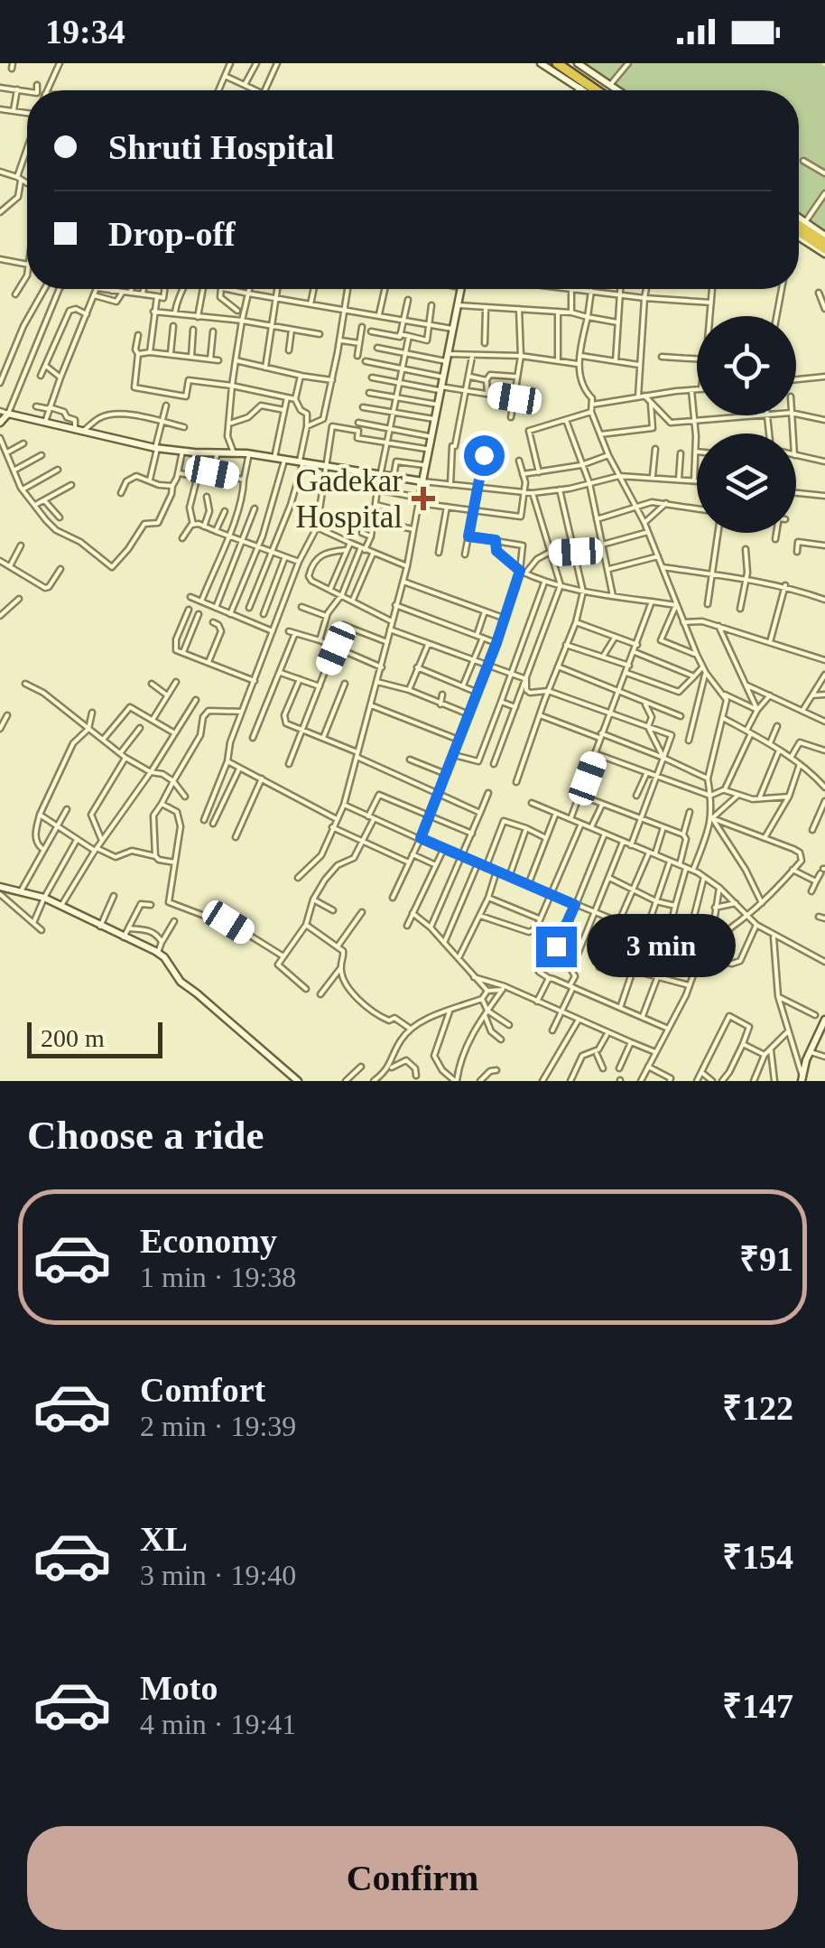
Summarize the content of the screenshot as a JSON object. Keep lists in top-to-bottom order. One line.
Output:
{"places":{"health":["Gadekar Hospital"]},"scale_bar":"200 m","page":{"status":"19:34","banner":["Shruti Hospital","Drop-off"],"bubble":"3 min","scale":"200 m","heading":"Choose a ride","list":[{"name":"Economy","note":"1 min · 19:38","value":"₹91"},{"name":"Comfort","note":"2 min · 19:39","value":"₹122"},{"name":"XL","note":"3 min · 19:40","value":"₹154"},{"name":"Moto","note":"4 min · 19:41","value":"₹147"}],"buttons":"Confirm"}}
